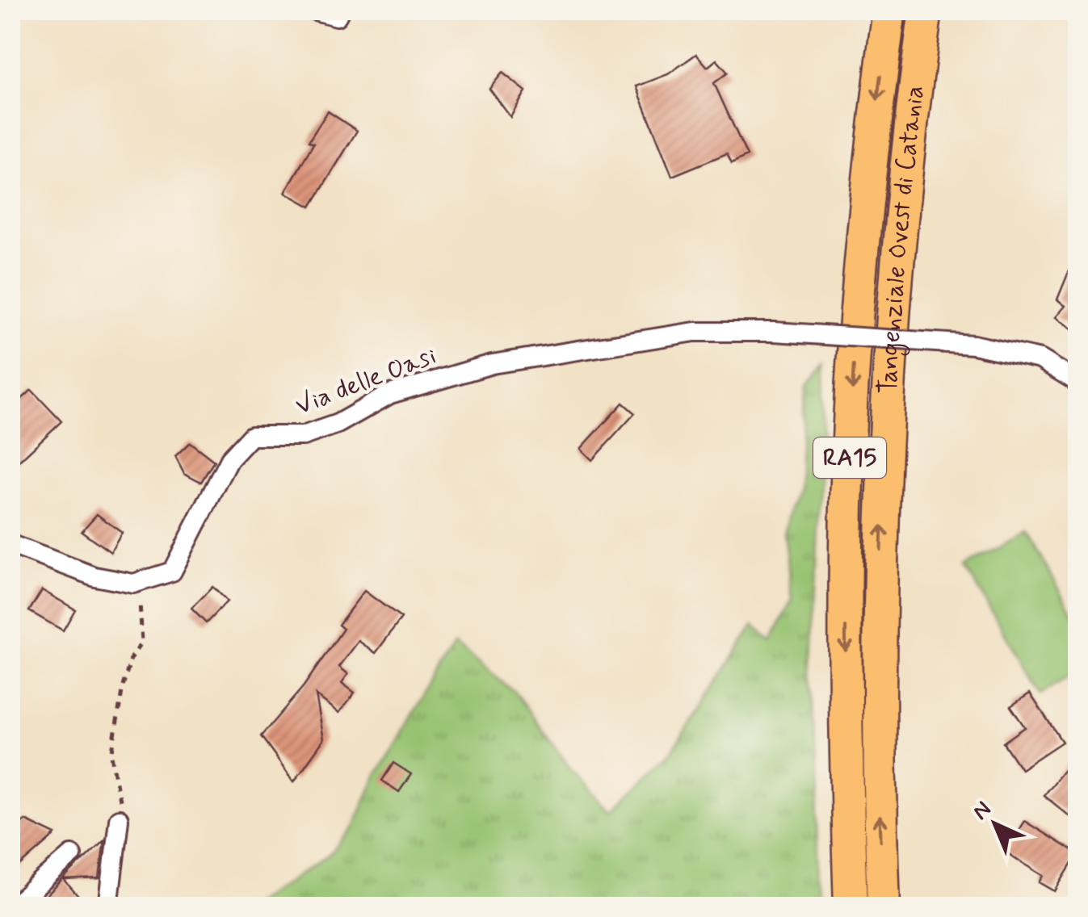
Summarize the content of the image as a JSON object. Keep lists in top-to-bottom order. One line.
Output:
{"streets":{"highway":["Tangenziale Ovest di Catania","RA15"],"street":["Via delle Oasi"]},"north":"top left"}
